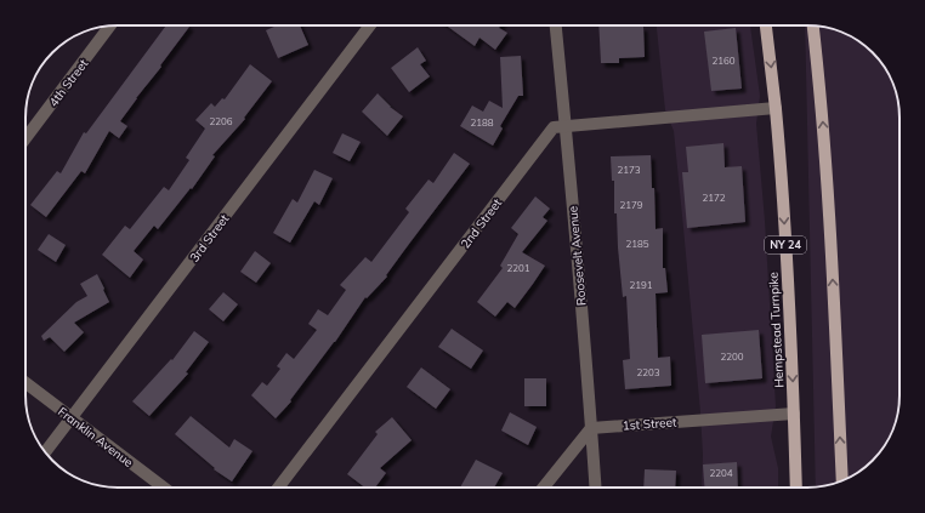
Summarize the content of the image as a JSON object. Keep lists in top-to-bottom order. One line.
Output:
{"streets":{"main road":["NY 24","Hempstead Turnpike"],"street":["4th Street","2nd Street","3rd Street","Roosevelt Avenue","1st Street","Franklin Avenue"]},"crossings":[["2nd Street","Roosevelt Avenue"],["2nd Street","Hempstead Turnpike"],["3rd Street","Franklin Avenue"],["Roosevelt Avenue","1st Street"],["Hempstead Turnpike","1st Street"]],"house_numbers":["2160","2206","2188","2173","2172","2179","2185","2201","2191","2200","2203","2204"]}
